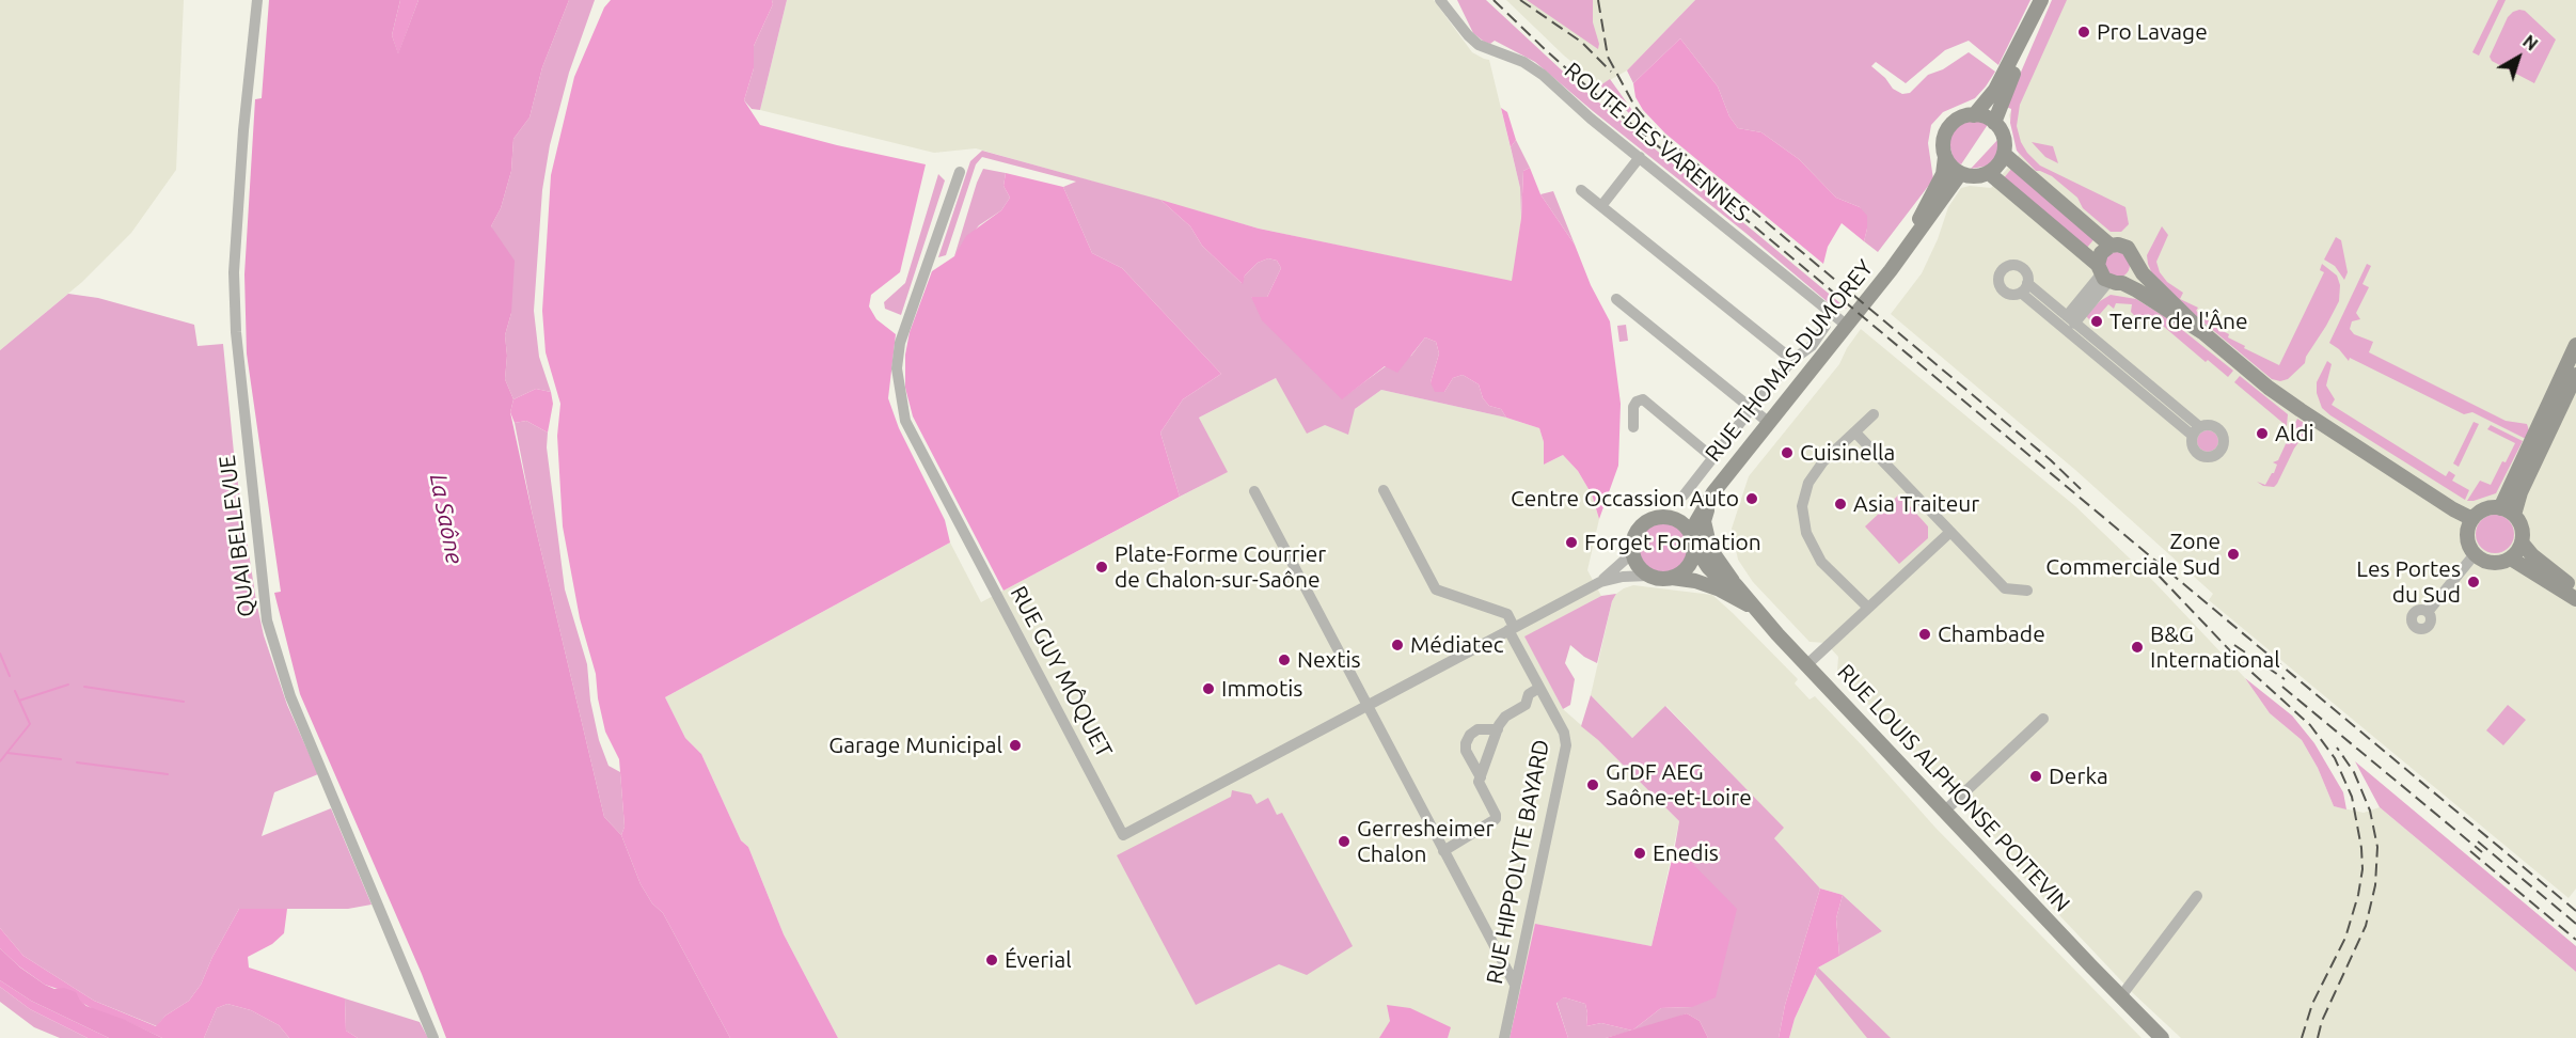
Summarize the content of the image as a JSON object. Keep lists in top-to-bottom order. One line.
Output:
{"streets":{"main road":["RUE THOMAS DUMOREY","RUE LOUIS ALPHONSE POITEVIN"],"street":["ROUTE DES VARENNES","QUAI BELLEVUE","RUE GUY MÔQUET","RUE HIPPOLYTE BAYARD"]},"crossings":[["ROUTE DES VARENNES","RUE THOMAS DUMOREY"],["RUE THOMAS DUMOREY","RUE LOUIS ALPHONSE POITEVIN"]],"water":["La Saône"],"places":["Pro Lavage","Terre de l'Âne","Aldi","Cuisinella","Centre Occassion Auto","Asia Traiteur","Forget Formation","Zone Commerciale Sud","Plate-Forme Courrier de Chalon-sur-Saône","Les Portes du Sud","Chambade","Médiatec","B&G International","Nextis","Immotis","Garage Municipal","Derka","GrDF AEG Saône-et-Loire","Gerresheimer Chalon","Enedis","Éverial"],"north":"top right"}
